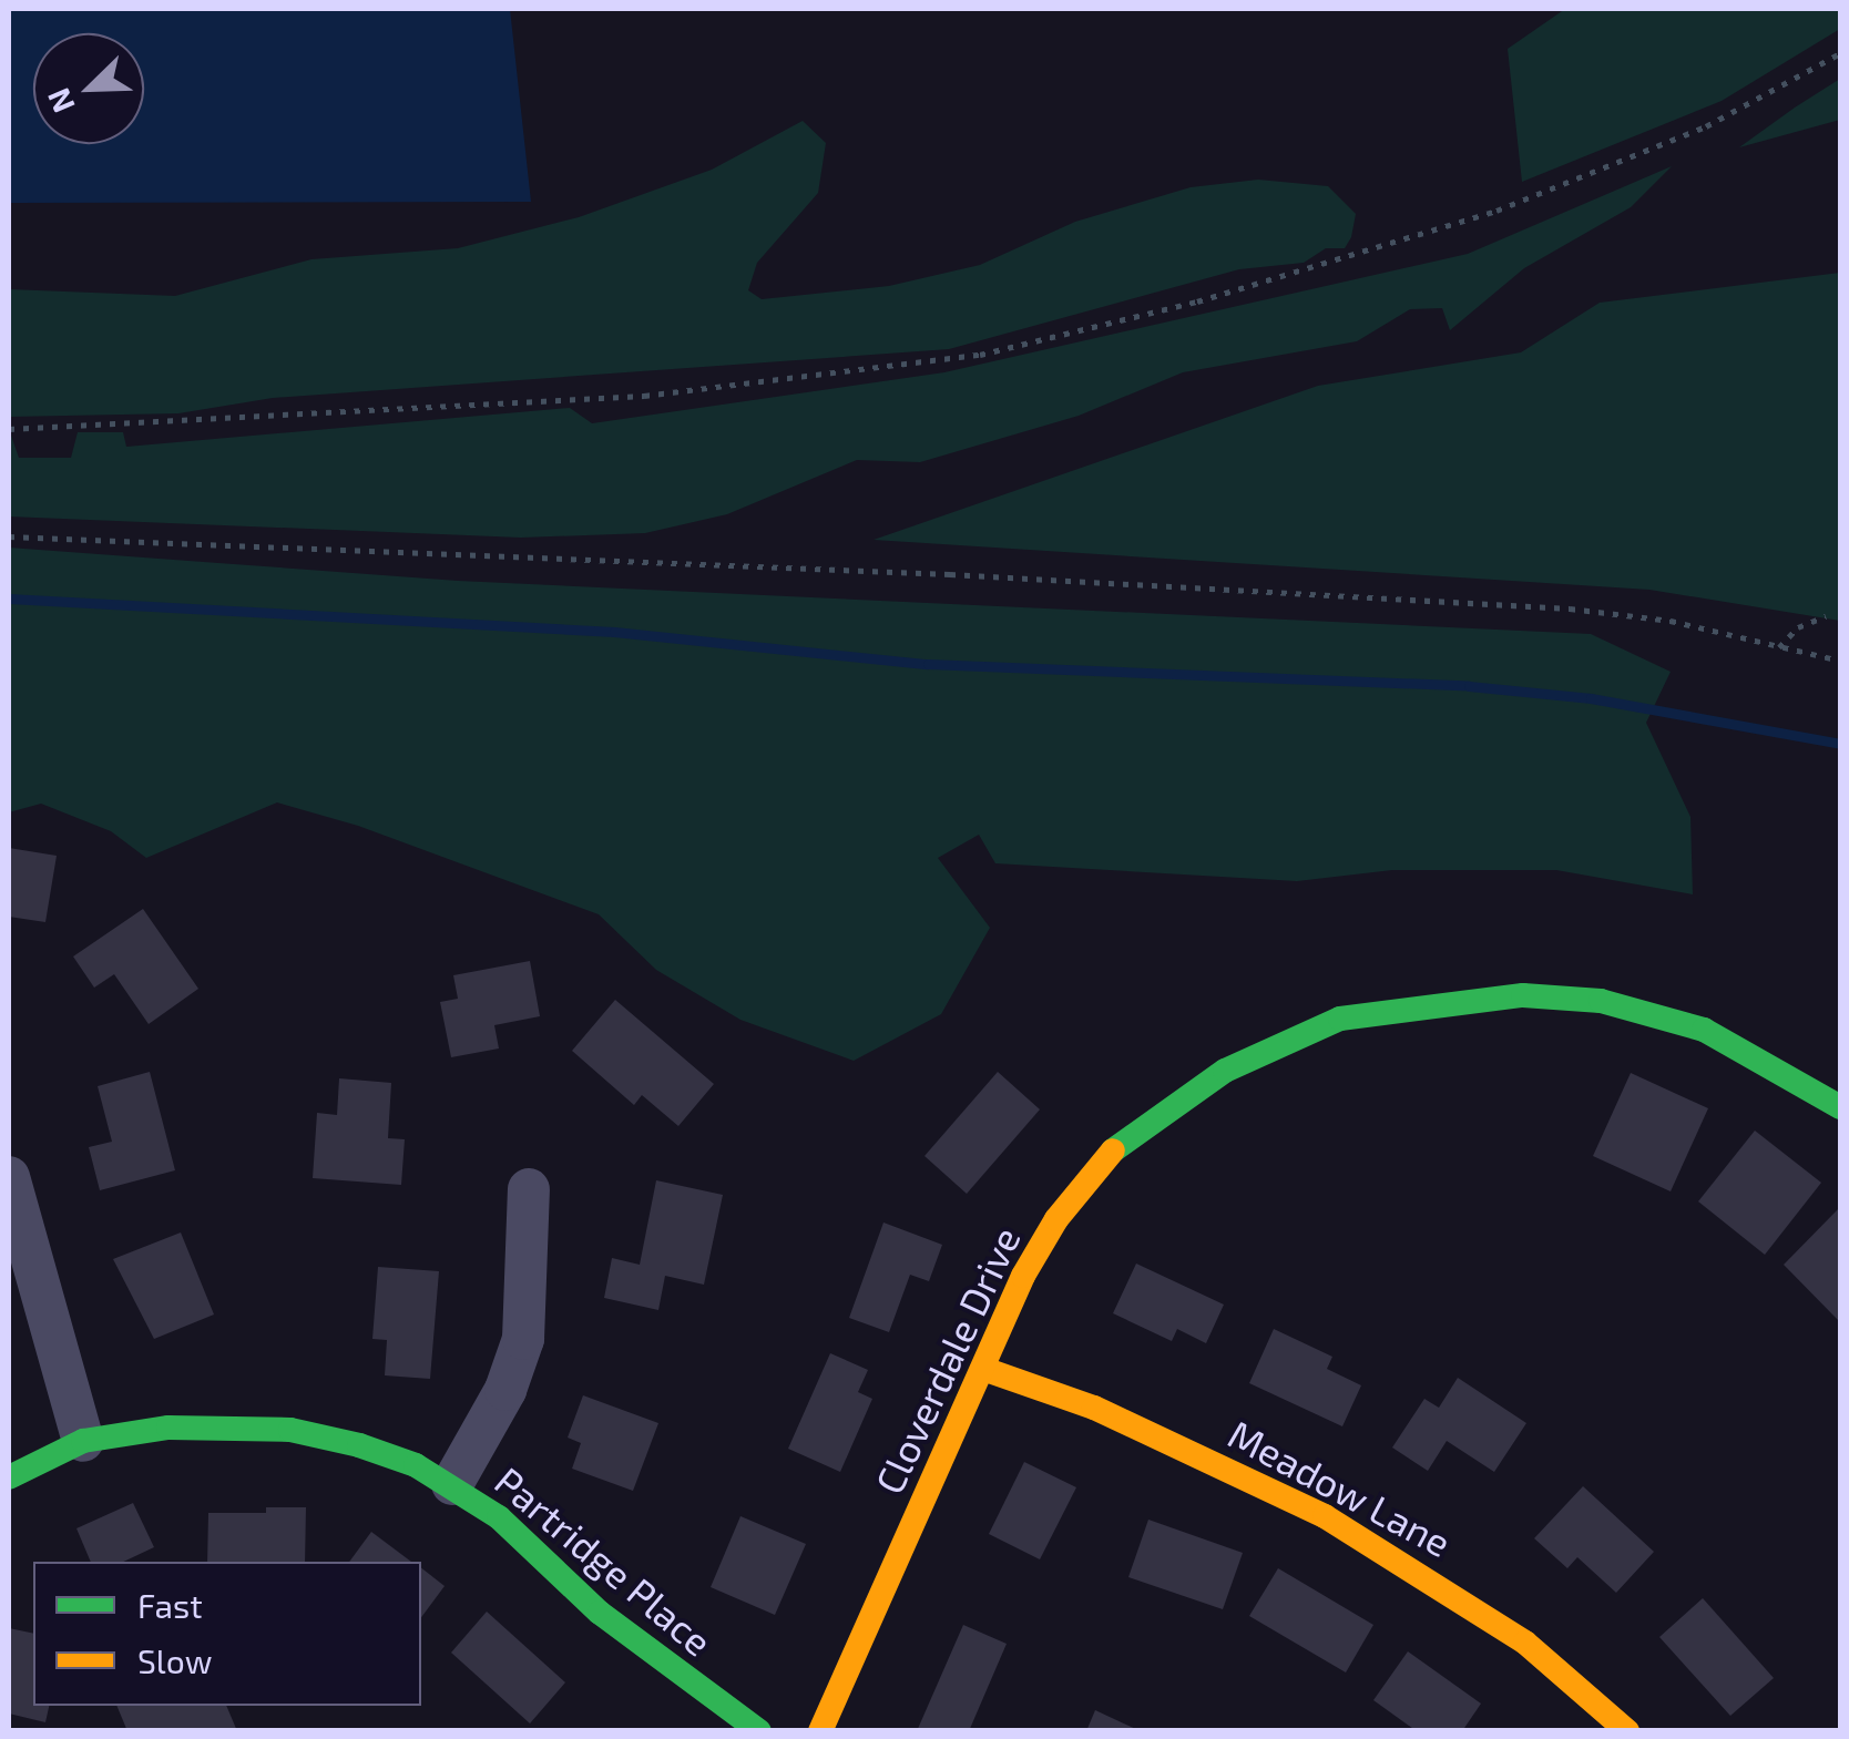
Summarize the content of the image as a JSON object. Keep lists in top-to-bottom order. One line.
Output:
{"streets":{"street":["Cloverdale Drive","Meadow Lane","Partridge Place"]},"crossings":[["Cloverdale Drive","Meadow Lane"]],"legend":["Fast","Slow"],"north":"bottom left"}
